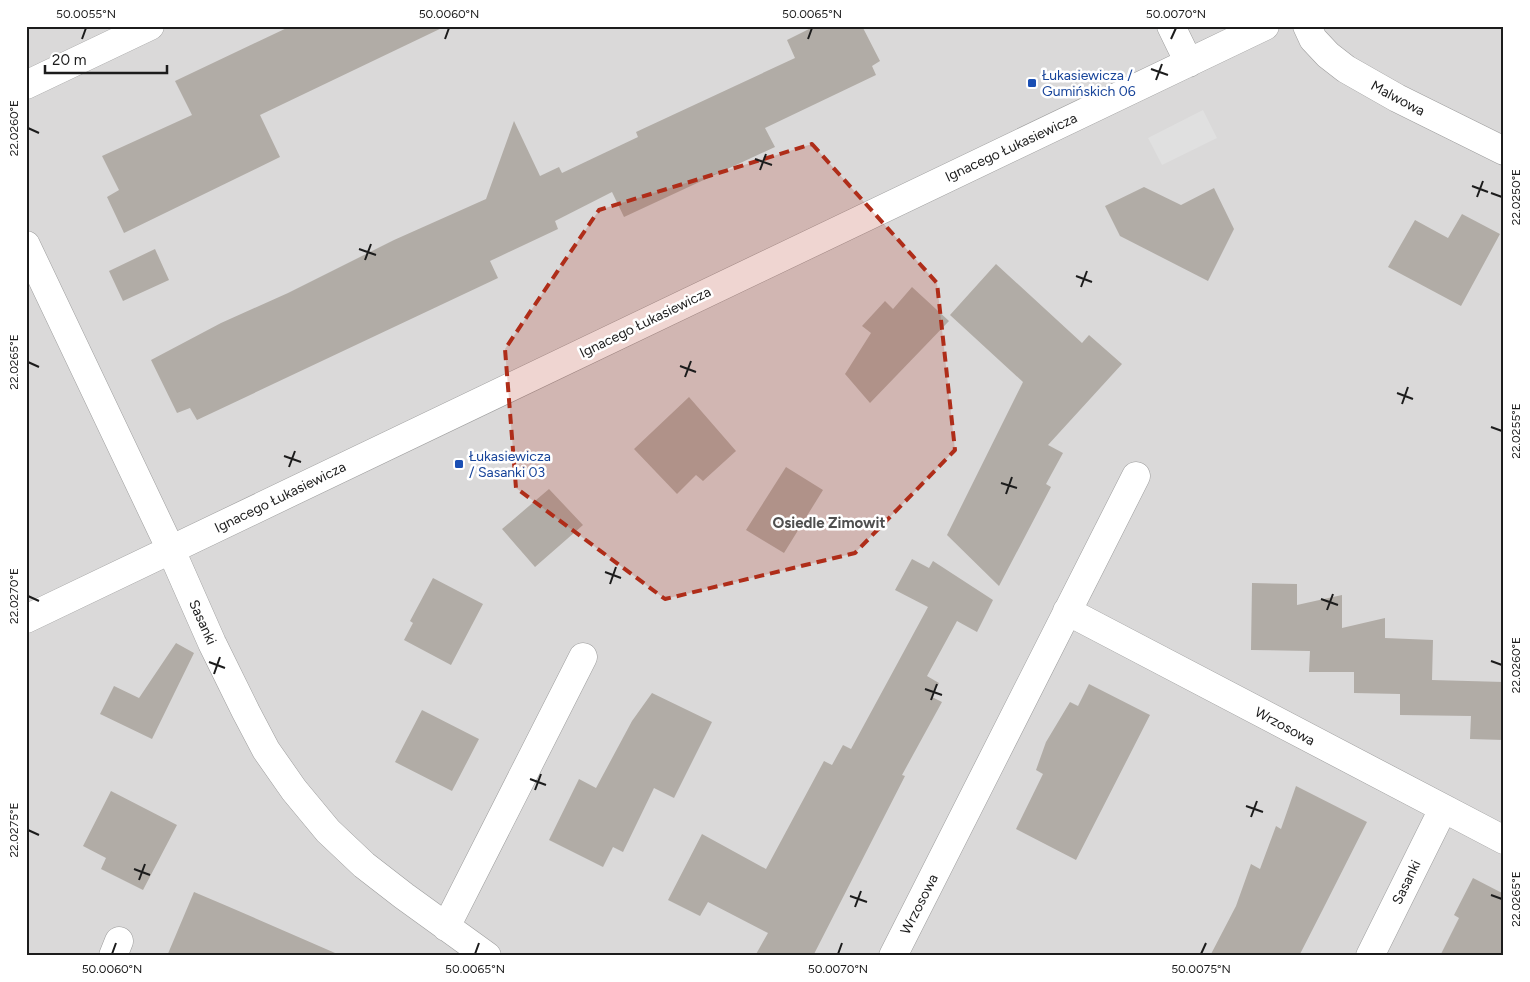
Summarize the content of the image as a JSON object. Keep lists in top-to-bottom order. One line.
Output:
{"streets":{"street":["Malwowa","Ignacego Łukasiewicza","Sasanki","Wrzosowa"]},"crossings":[["Ignacego Łukasiewicza","Sasanki"],["Sasanki","Wrzosowa"]],"districts":["Osiedle Zimowit"],"places":{"transit":["Łukasiewicza / Gumińskich 06","Łukasiewicza / Sasanki 03"]},"scale_bar":"20 m","coordinates":["50.0055°N","50.0060°N","50.0065°N","50.0070°N","22.0260°E","22.0250°E","22.0265°E","22.0255°E","22.0270°E","22.0275°E","50.0075°N"]}
